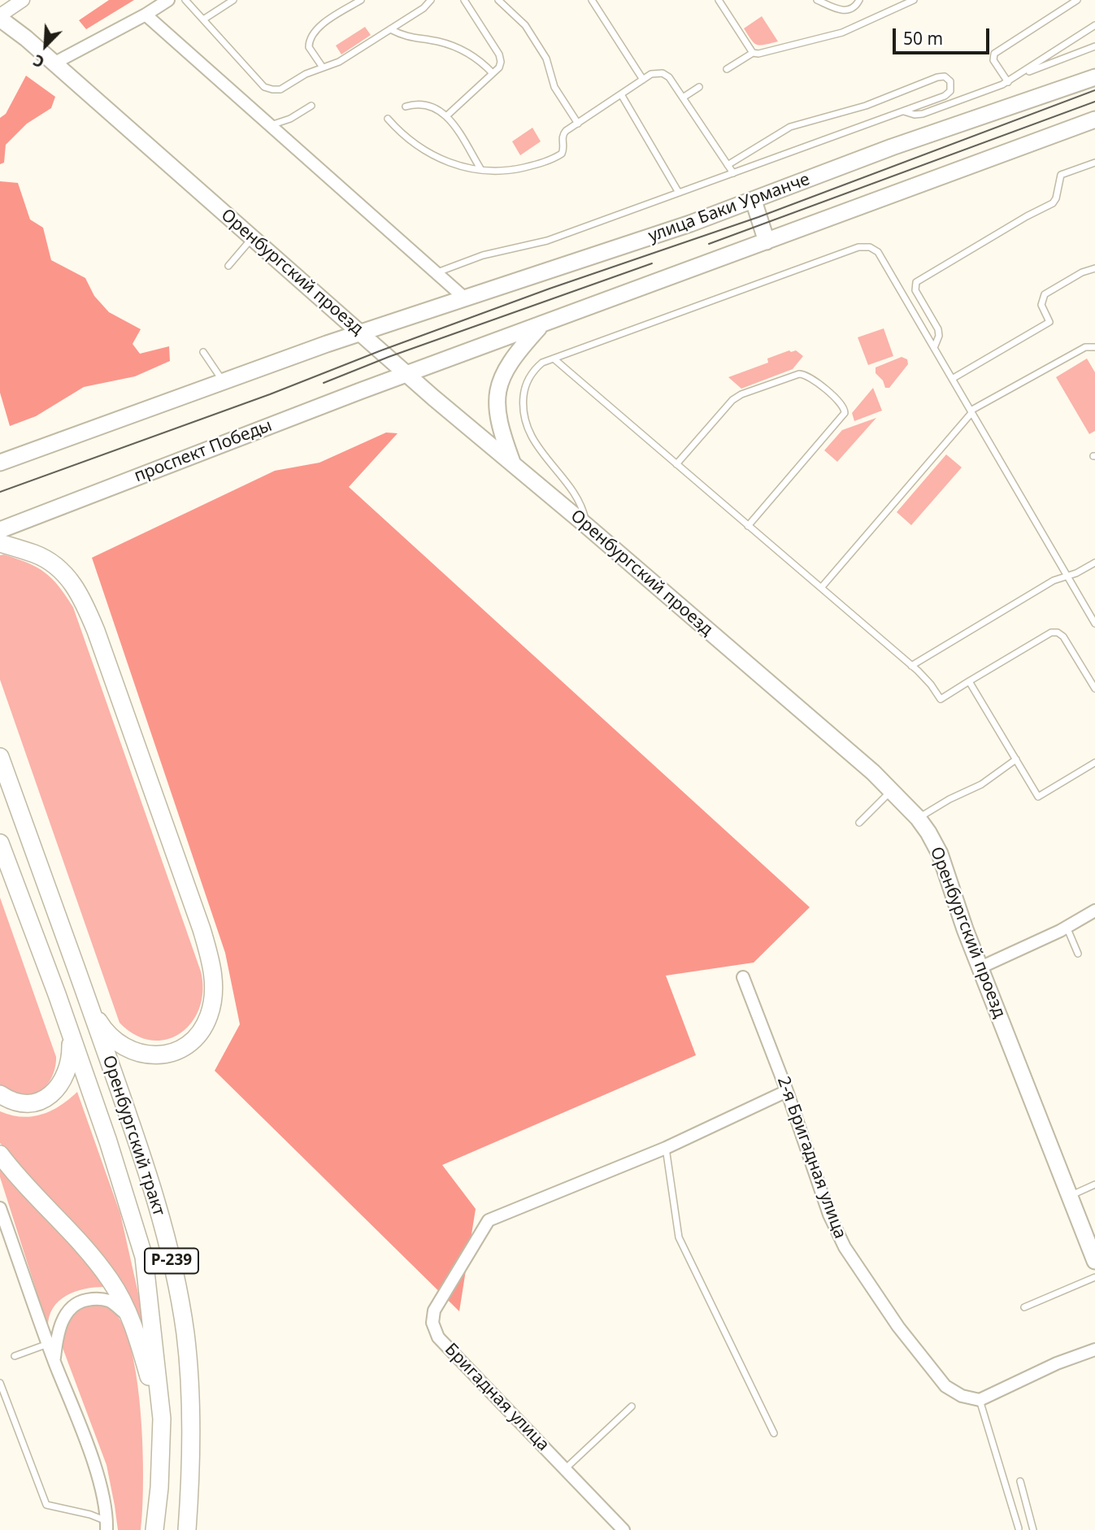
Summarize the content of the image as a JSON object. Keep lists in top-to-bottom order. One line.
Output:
{"streets":{"main road":["улица Баки Урманче","Оренбургский проезд","проспект Победы","Оренбургский тракт","Р-239"],"street":["2-я Бригадная улица","Бригадная улица"]},"crossings":[["улица Баки Урманче","Оренбургский проезд"],["Оренбургский проезд","проспект Победы"]],"scale_bar":"50 m","north":"bottom left"}
